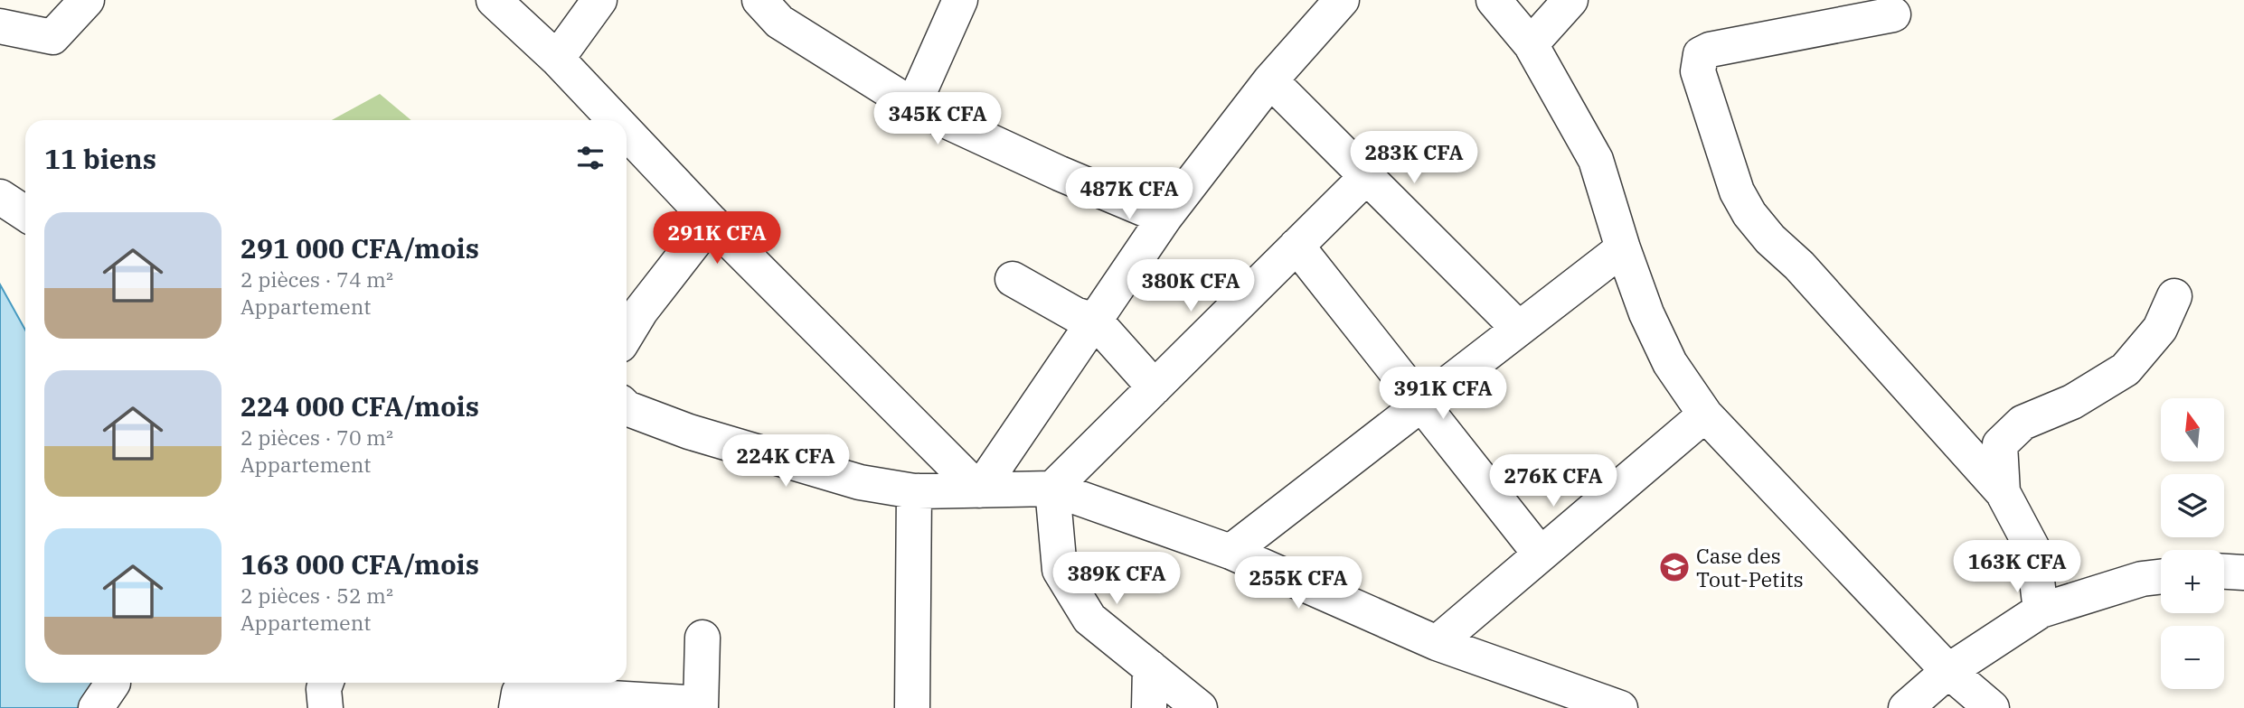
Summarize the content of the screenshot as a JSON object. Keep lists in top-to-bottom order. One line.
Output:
{"places":{"school or university":["Case des Tout-Petits"]},"north":"top","page":{"price":["345K CFA","283K CFA","487K CFA","291K CFA","380K CFA","391K CFA","224K CFA","276K CFA","163K CFA","389K CFA","255K CFA"],"heading":"11 biens","list":[{"name":"291 000 CFA/mois","note":"2 pièces · 74 m² · Appartement"},{"name":"224 000 CFA/mois","note":"2 pièces · 70 m² · Appartement"},{"name":"163 000 CFA/mois","note":"2 pièces · 52 m² · Appartement"}],"map_buttons":["+","−"]}}
